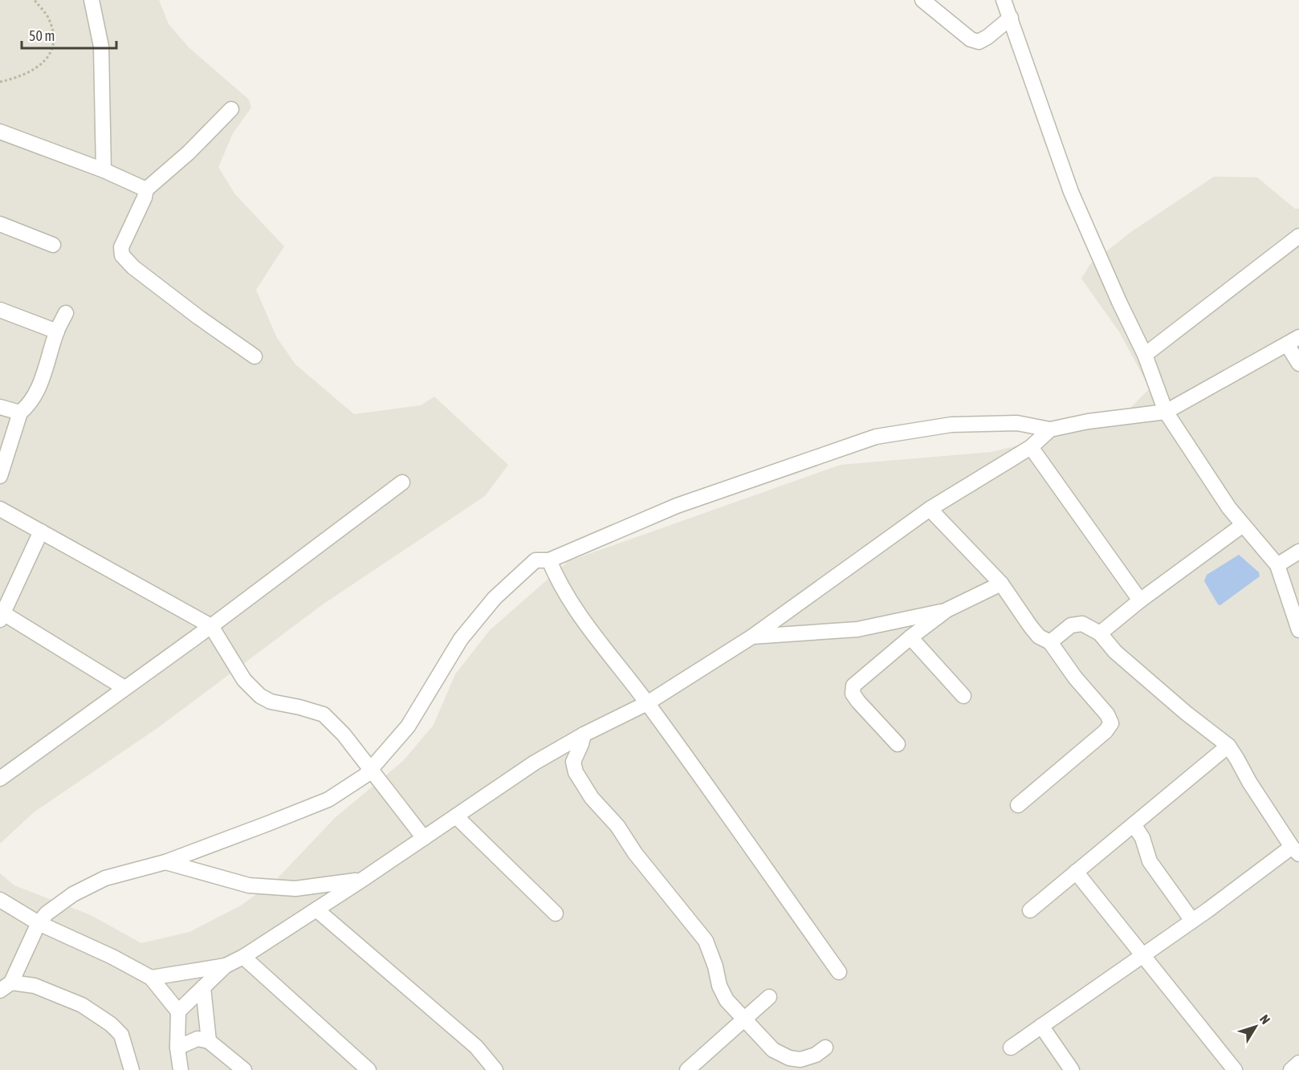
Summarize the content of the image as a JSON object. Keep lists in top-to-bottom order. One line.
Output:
{"scale_bar":"50 m","north":"top right"}
